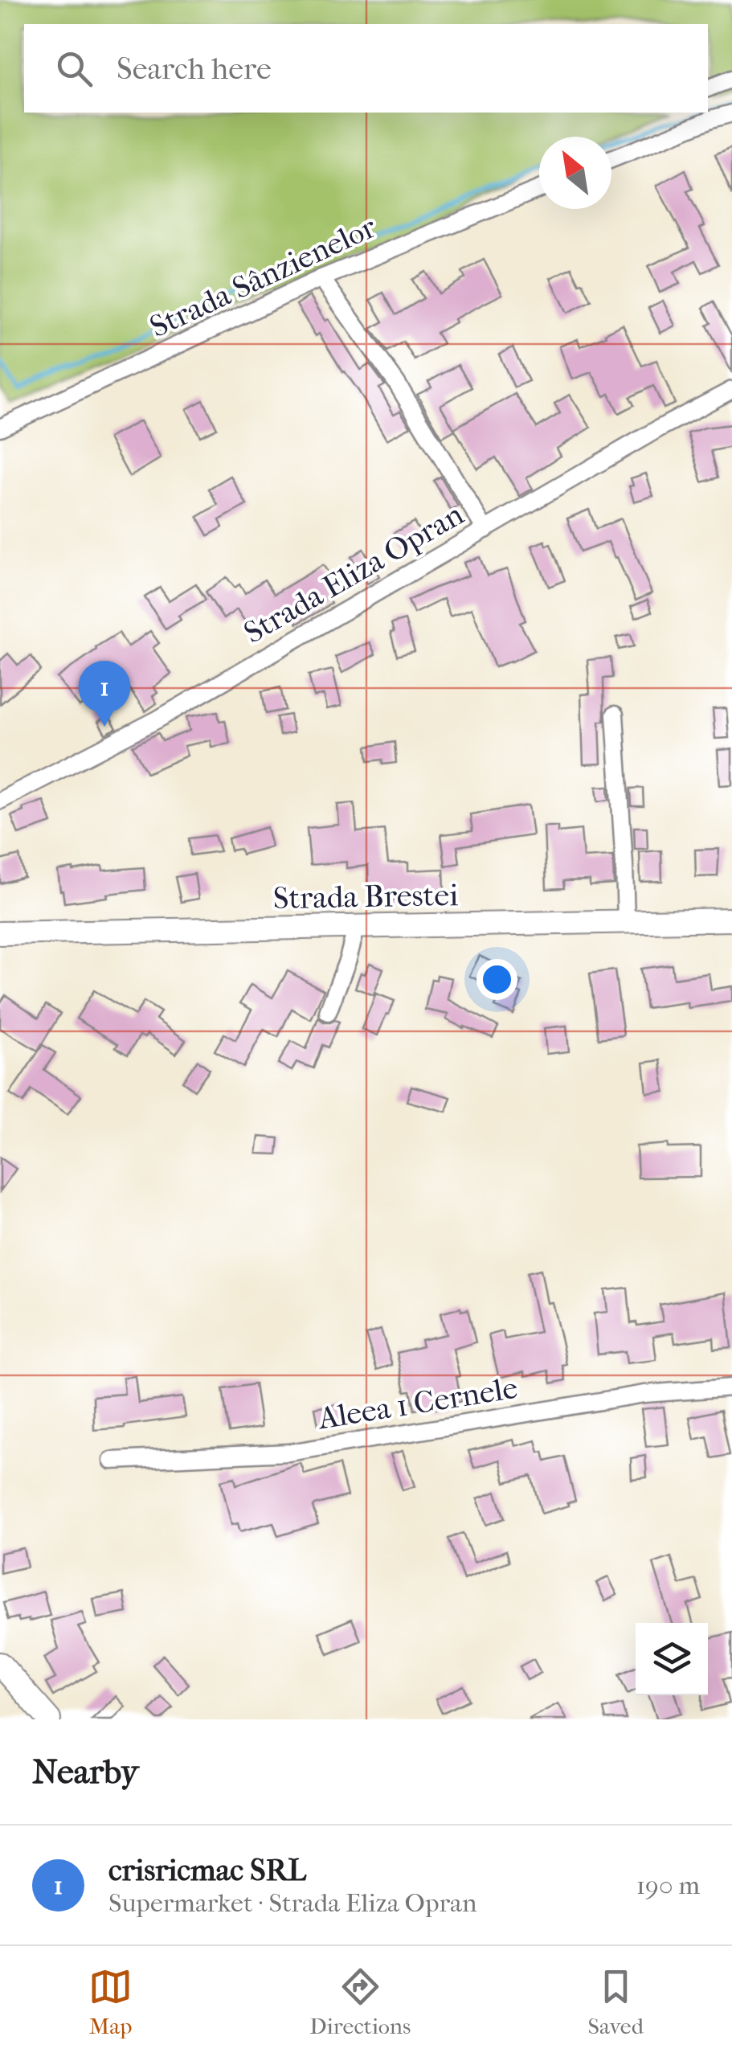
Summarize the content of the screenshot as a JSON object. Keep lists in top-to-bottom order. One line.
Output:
{"streets":{"main road":["Strada Brestei"],"street":["Strada Sânzienelor","Strada Eliza Opran","Aleea 1 Cernele"]},"north":"top left","page":{"search":"Search here","pins":"1","heading":"Nearby","list":[{"mark":"1","name":"crisricmac SRL","note":"Supermarket · Strada Eliza Opran","value":"190 m"}],"nav":["Map","Directions","Saved"]}}
